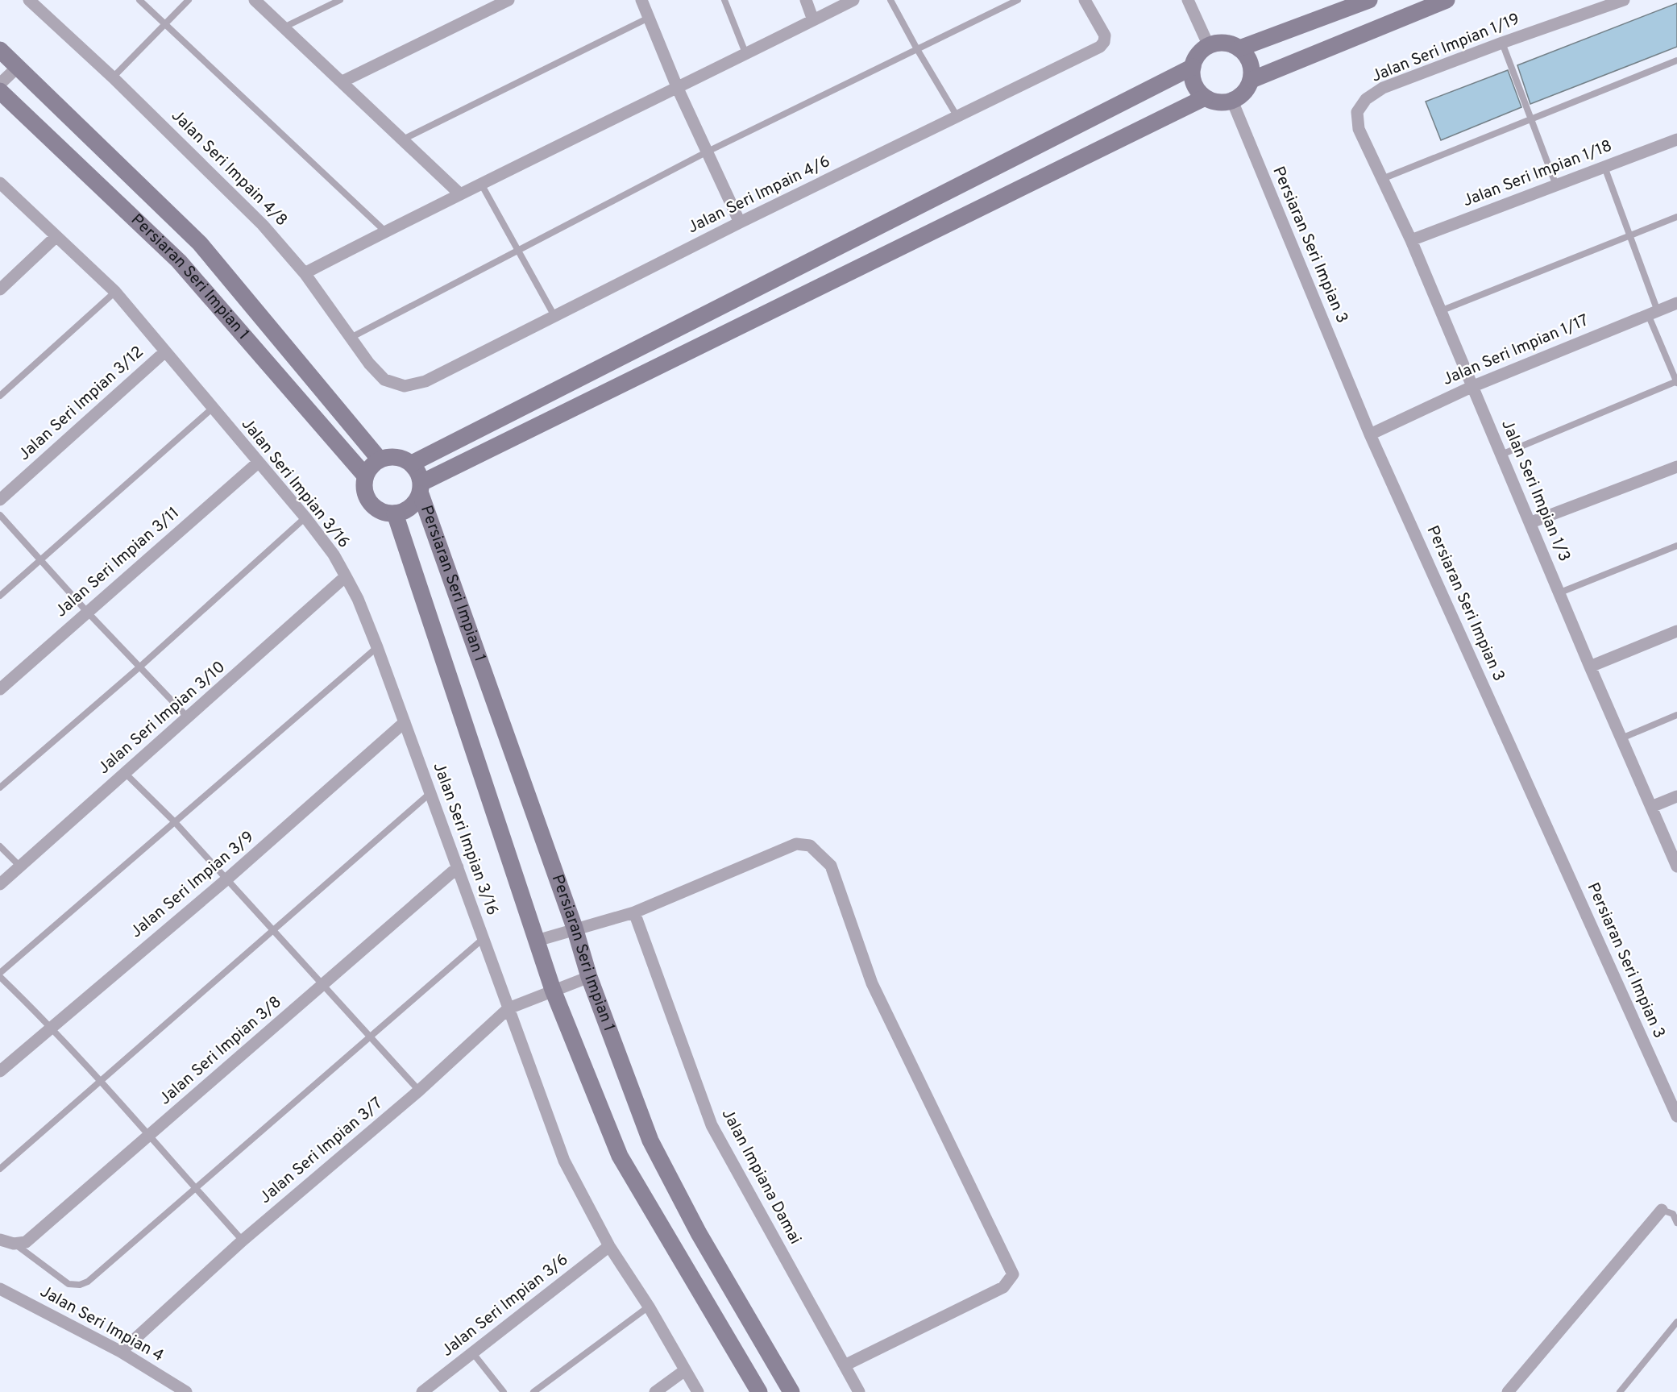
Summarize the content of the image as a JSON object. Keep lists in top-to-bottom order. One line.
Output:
{"streets":{"street":["Jalan Seri Impian 1/19","Jalan Seri Impain 4/8","Jalan Seri Impian 1/18","Jalan Seri Impain 4/6","Persiaran Seri Impian 3","Persiaran Seri Impian 1","Jalan Seri Impian 1/17","Jalan Seri Impian 3/12","Jalan Seri Impian 3/16","Jalan Seri Impian 1/3","Jalan Seri Impian 3/11","Jalan Seri Impian 3/10","Jalan Seri Impian 3/9","Jalan Seri Impian 3/8","Jalan Seri Impian 3/7","Jalan Impiana Damai","Jalan Seri Impian 3/6","Jalan Seri Impian 4"]},"crossings":[["Jalan Seri Impian 1/19","Jalan Seri Impian 1/3"],["Jalan Seri Impain 4/8","Jalan Seri Impain 4/6"],["Jalan Seri Impian 1/18","Jalan Seri Impian 1/3"],["Persiaran Seri Impian 3","Jalan Seri Impian 1/17"],["Persiaran Seri Impian 1","Jalan Seri Impian 3/7"],["Jalan Seri Impian 1/17","Jalan Seri Impian 1/3"],["Jalan Seri Impian 3/12","Jalan Seri Impian 3/16"],["Jalan Seri Impian 3/16","Jalan Seri Impian 3/11"],["Jalan Seri Impian 3/16","Jalan Seri Impian 3/10"],["Jalan Seri Impian 3/16","Jalan Seri Impian 3/9"],["Jalan Seri Impian 3/16","Jalan Seri Impian 3/8"],["Jalan Seri Impian 3/16","Jalan Seri Impian 3/7"],["Jalan Seri Impian 3/16","Jalan Seri Impian 3/6"],["Jalan Seri Impian 3/7","Jalan Seri Impian 4"]]}
